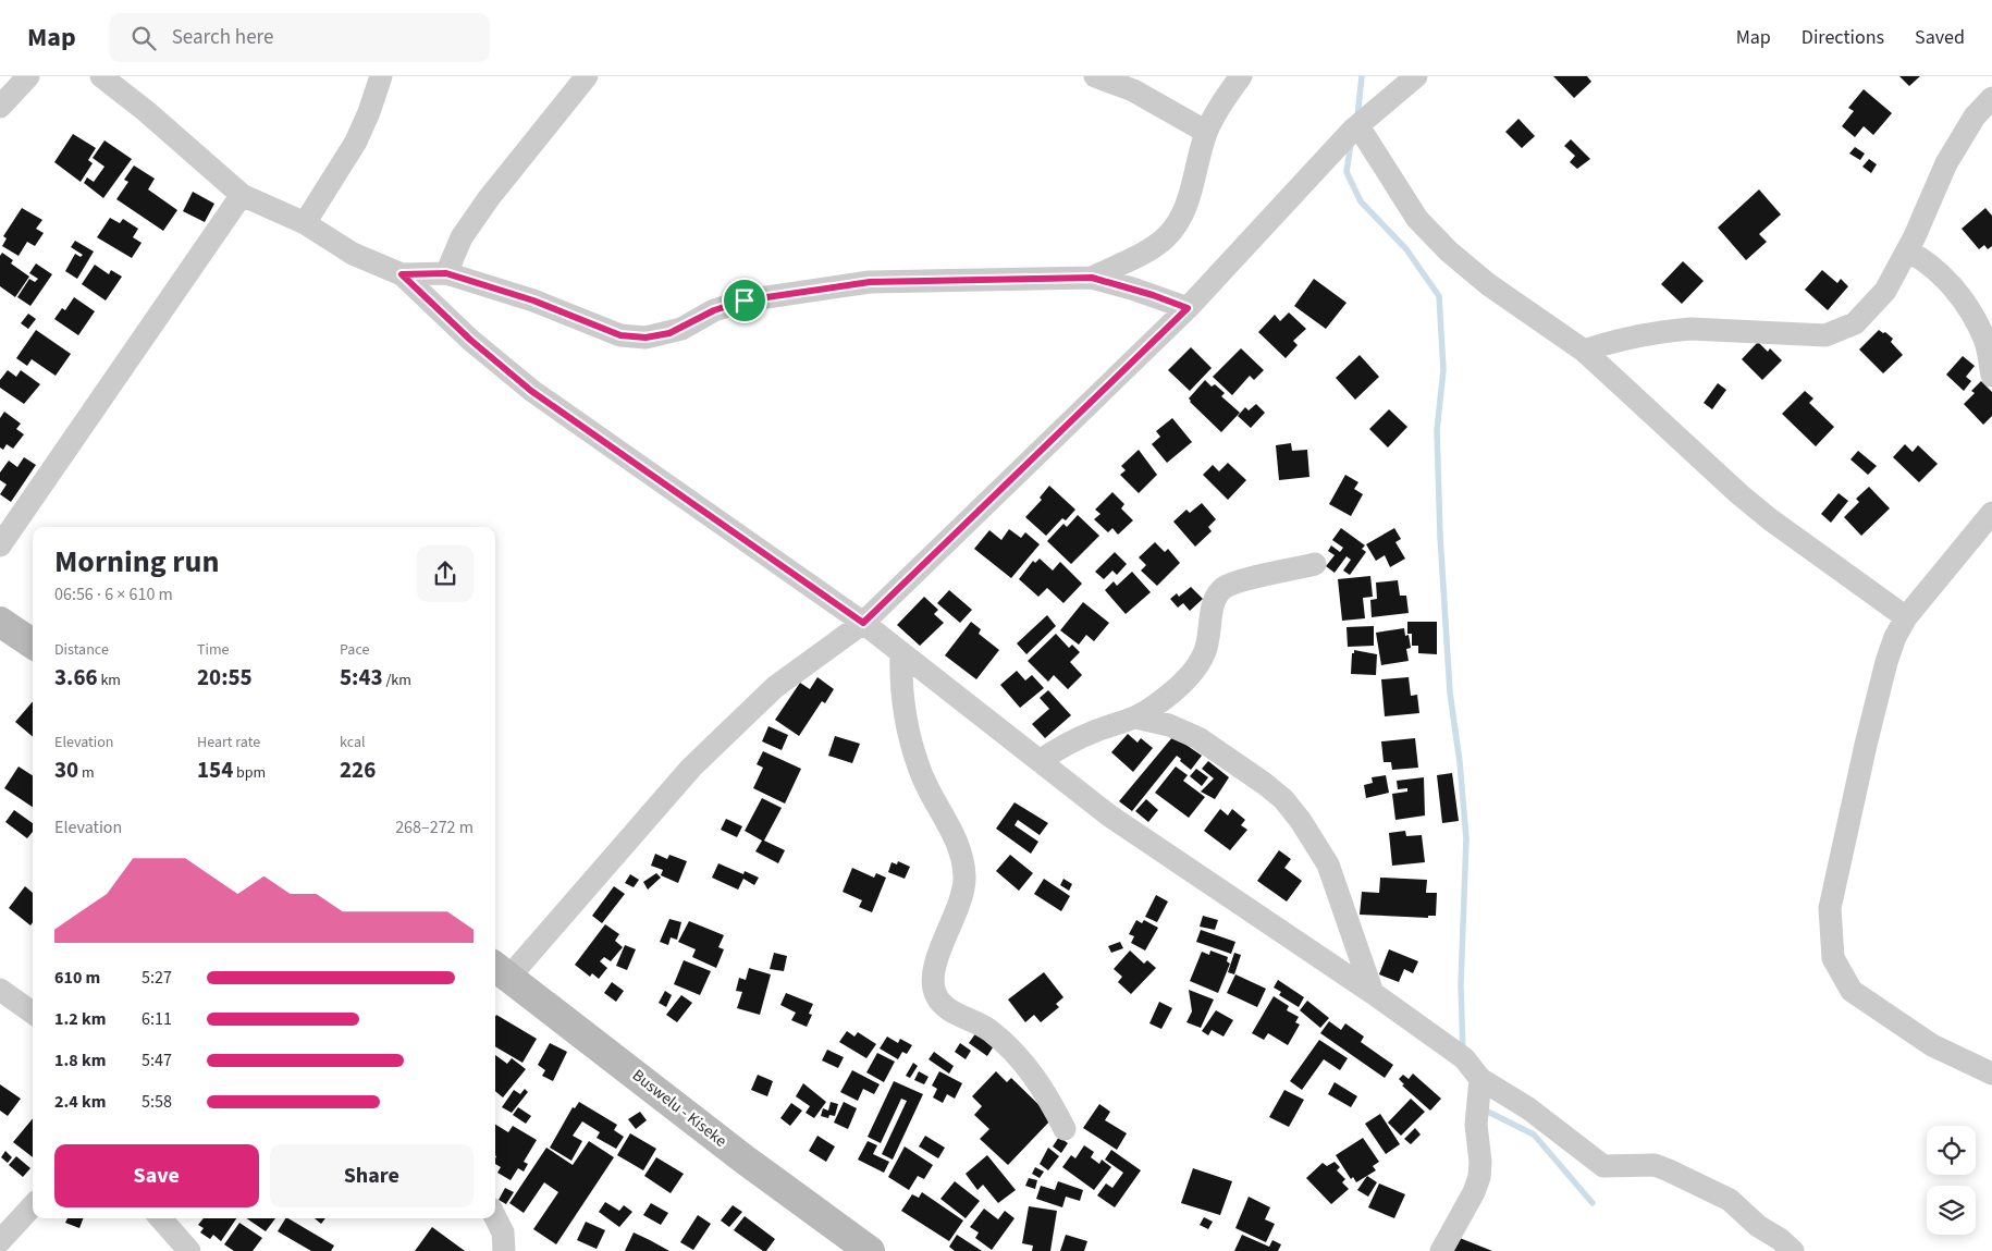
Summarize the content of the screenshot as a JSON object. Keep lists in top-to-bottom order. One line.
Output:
{"streets":{"main road":["Buswelu - Kiseke"]},"page":{"header":"Map","search":"Search here","nav":["Map","Directions","Saved"],"heading":["Morning run","06:56 · 6 × 610 m"],"stats":[["Distance","3.66 km"],["Time","20:55"],["Pace","5:43 /km"],["Elevation","30 m"],["Heart rate","154 bpm"],["kcal","226"]],"chart":["Elevation","268–272 m"],"list":[{"name":"610 m","note":"5:27"},{"name":"1.2 km","note":"6:11"},{"name":"1.8 km","note":"5:47"},{"name":"2.4 km","note":"5:58"}],"buttons":["Save","Share"]}}
